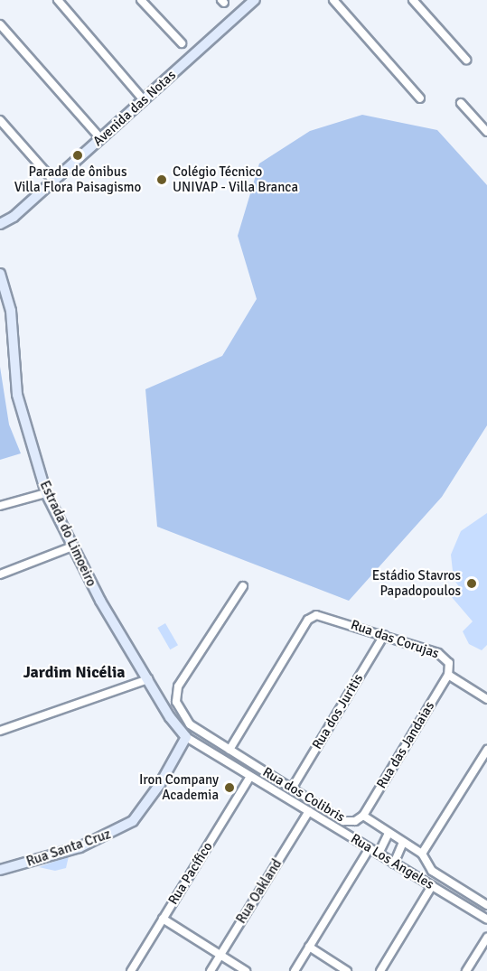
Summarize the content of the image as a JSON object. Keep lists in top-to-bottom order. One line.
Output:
{"streets":{"main road":["Avenida das Notas","Estrada do Limoeiro","Rua Santa Cruz"],"street":["Rua das Corujas","Rua dos Juritis","Rua das Jandaias","Rua dos Colibris","Rua Los Angeles","Rua Pacífico","Rua Oakland"]},"crossings":[["Estrada do Limoeiro","Rua Santa Cruz"],["Estrada do Limoeiro","Rua Los Angeles"],["Rua das Corujas","Rua dos Juritis"],["Rua das Corujas","Rua das Jandaias"],["Rua das Corujas","Rua dos Colibris"],["Rua dos Juritis","Rua dos Colibris"],["Rua das Jandaias","Rua dos Colibris"],["Rua Santa Cruz","Rua Los Angeles"],["Rua Los Angeles","Rua Pacífico"],["Rua Los Angeles","Rua Oakland"]],"districts":["Jardim Nicélia"],"places":["Parada de ônibus Villa Flora Paisagismo","Colégio Técnico UNIVAP - Villa Branca","Estádio Stavros Papadopoulos","Iron Company Academia"]}
